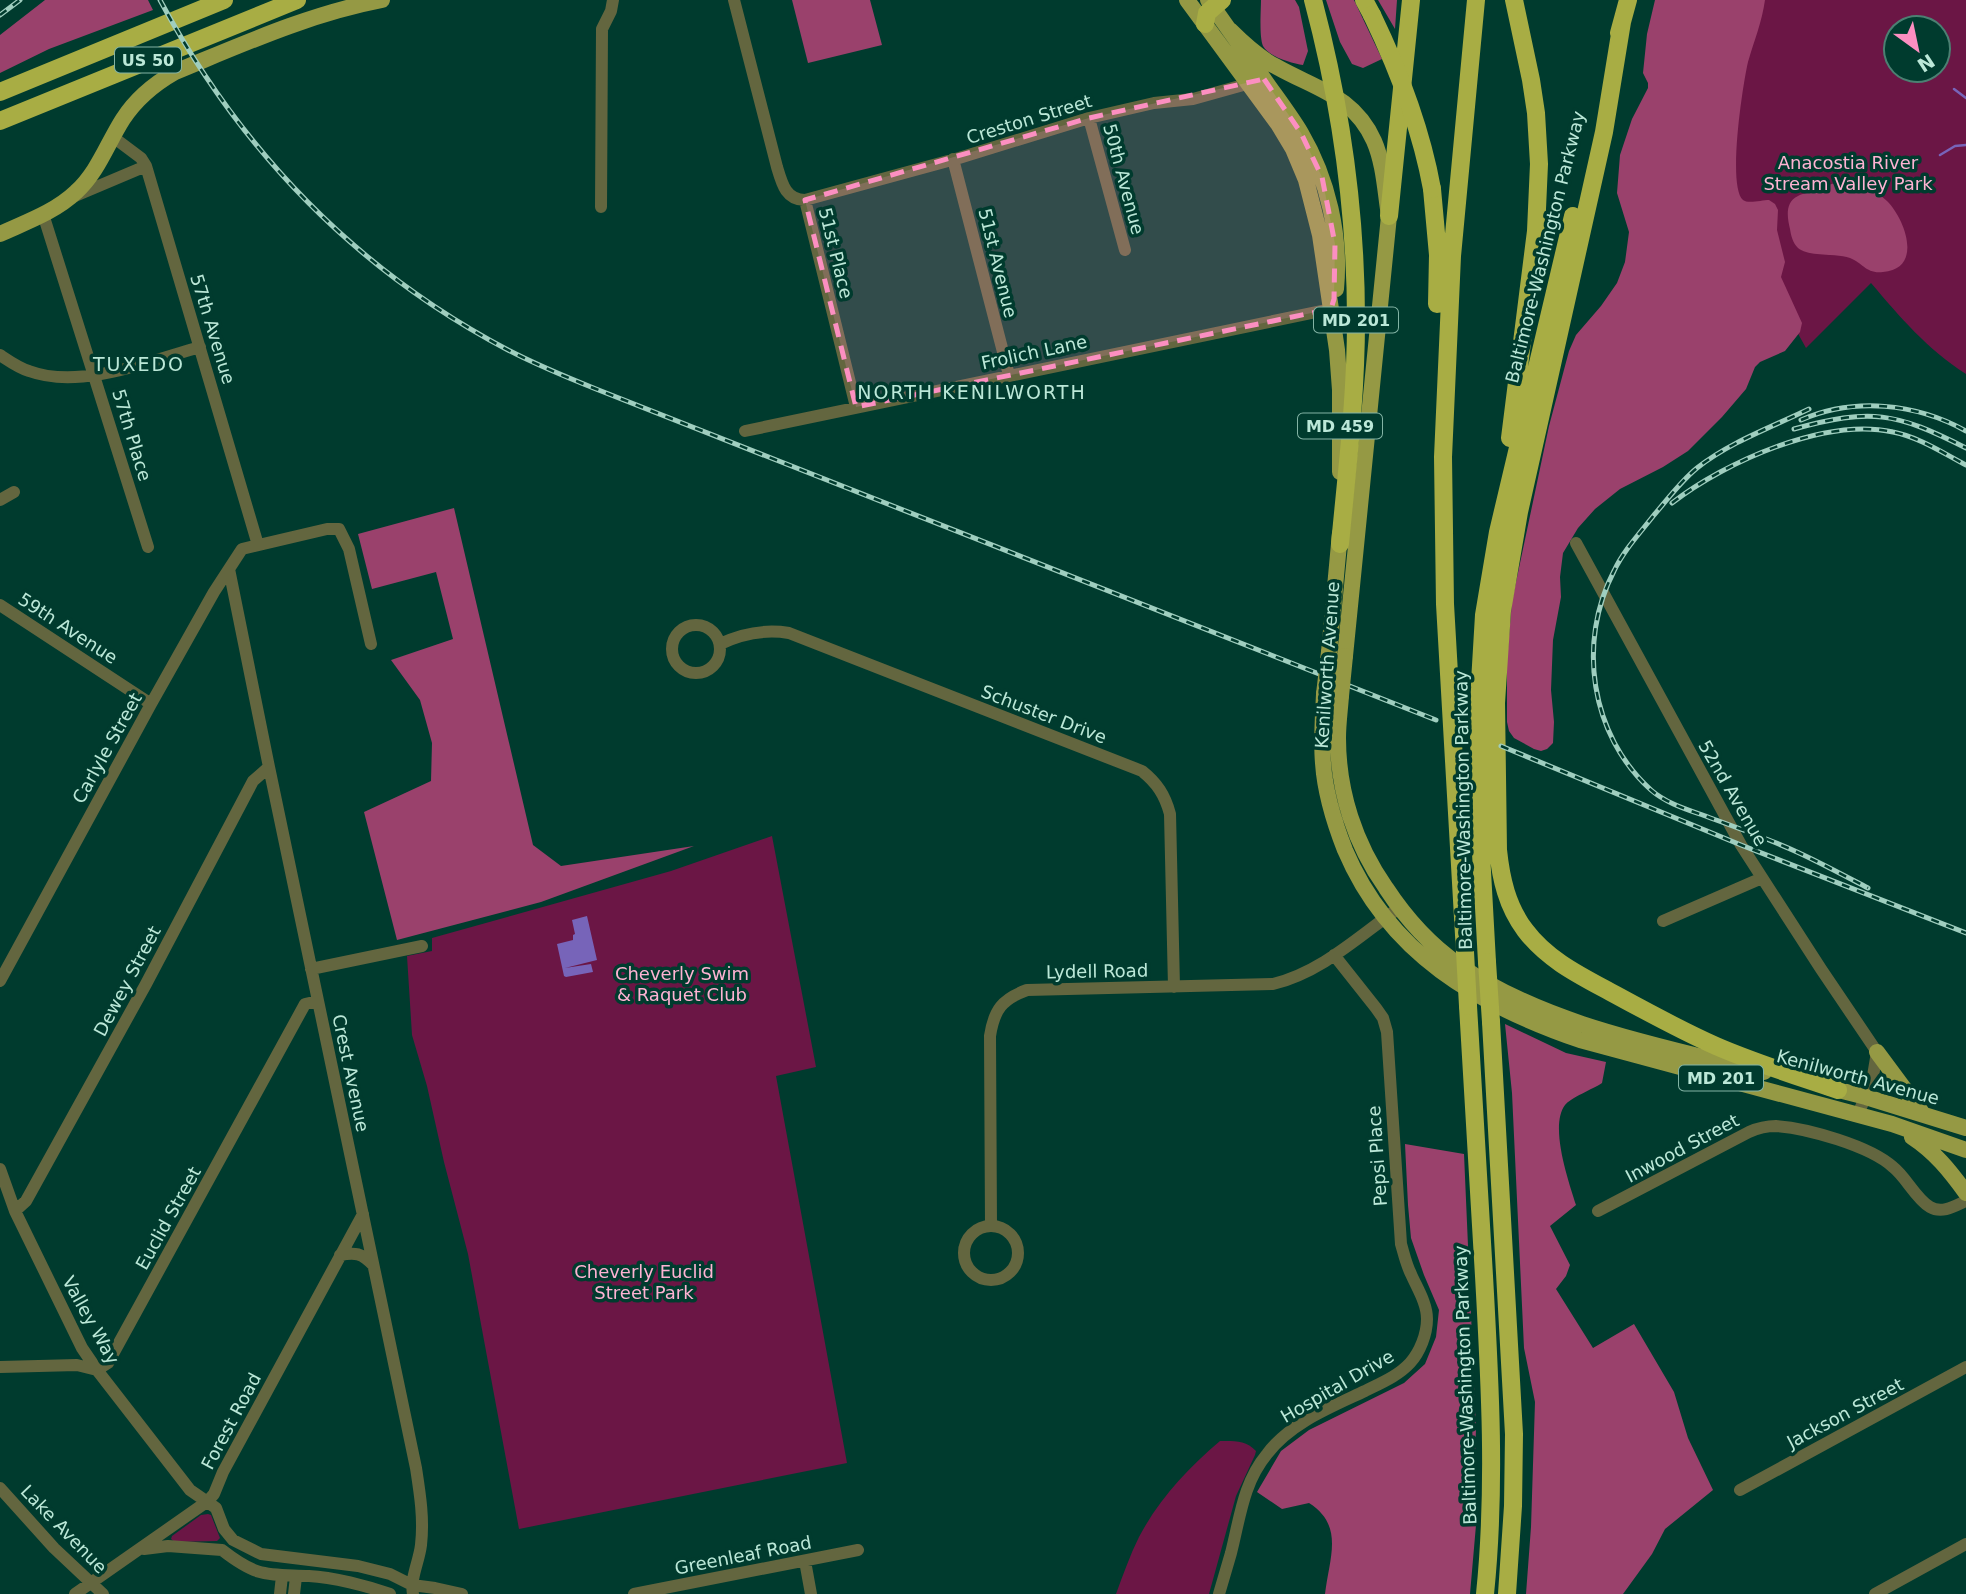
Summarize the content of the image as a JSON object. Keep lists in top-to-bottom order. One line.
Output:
{"streets":{"highway":["US 50","Baltimore-Washington Parkway","MD 201"],"main road":["MD 459","Kenilworth Avenue"],"street":["Creston Street","50th Avenue","51st Place","51st Avenue","57th Avenue","Frolich Lane","57th Place","59th Avenue","Schuster Drive","Carlyle Street","52nd Avenue","Lydell Road","Dewey Street","Crest Avenue","Inwood Street","Pepsi Place","Euclid Street","Valley Way","Hospital Drive","Jackson Street","Forest Road","Lake Avenue","Greenleaf Road"]},"crossings":[["Creston Street","50th Avenue"],["Creston Street","51st Place"],["Creston Street","51st Avenue"],["Creston Street","Kenilworth Avenue"],["51st Place","Frolich Lane"],["51st Avenue","Frolich Lane"],["MD 201","Kenilworth Avenue"],["57th Avenue","Carlyle Street"],["Frolich Lane","Kenilworth Avenue"],["59th Avenue","Carlyle Street"],["Kenilworth Avenue","Lydell Road"],["Schuster Drive","Lydell Road"],["Carlyle Street","Crest Avenue"],["Lydell Road","Pepsi Place"],["Dewey Street","Crest Avenue"],["Dewey Street","Valley Way"],["Crest Avenue","Euclid Street"],["Crest Avenue","Forest Road"],["Pepsi Place","Hospital Drive"],["Euclid Street","Valley Way"],["Valley Way","Forest Road"],["Forest Road","Lake Avenue"]],"districts":["TUXEDO","NORTH KENILWORTH"],"parks":["Anacostia River Stream Valley Park","Cheverly Swim & Raquet Club","Cheverly Euclid Street Park"],"north":"bottom right"}
